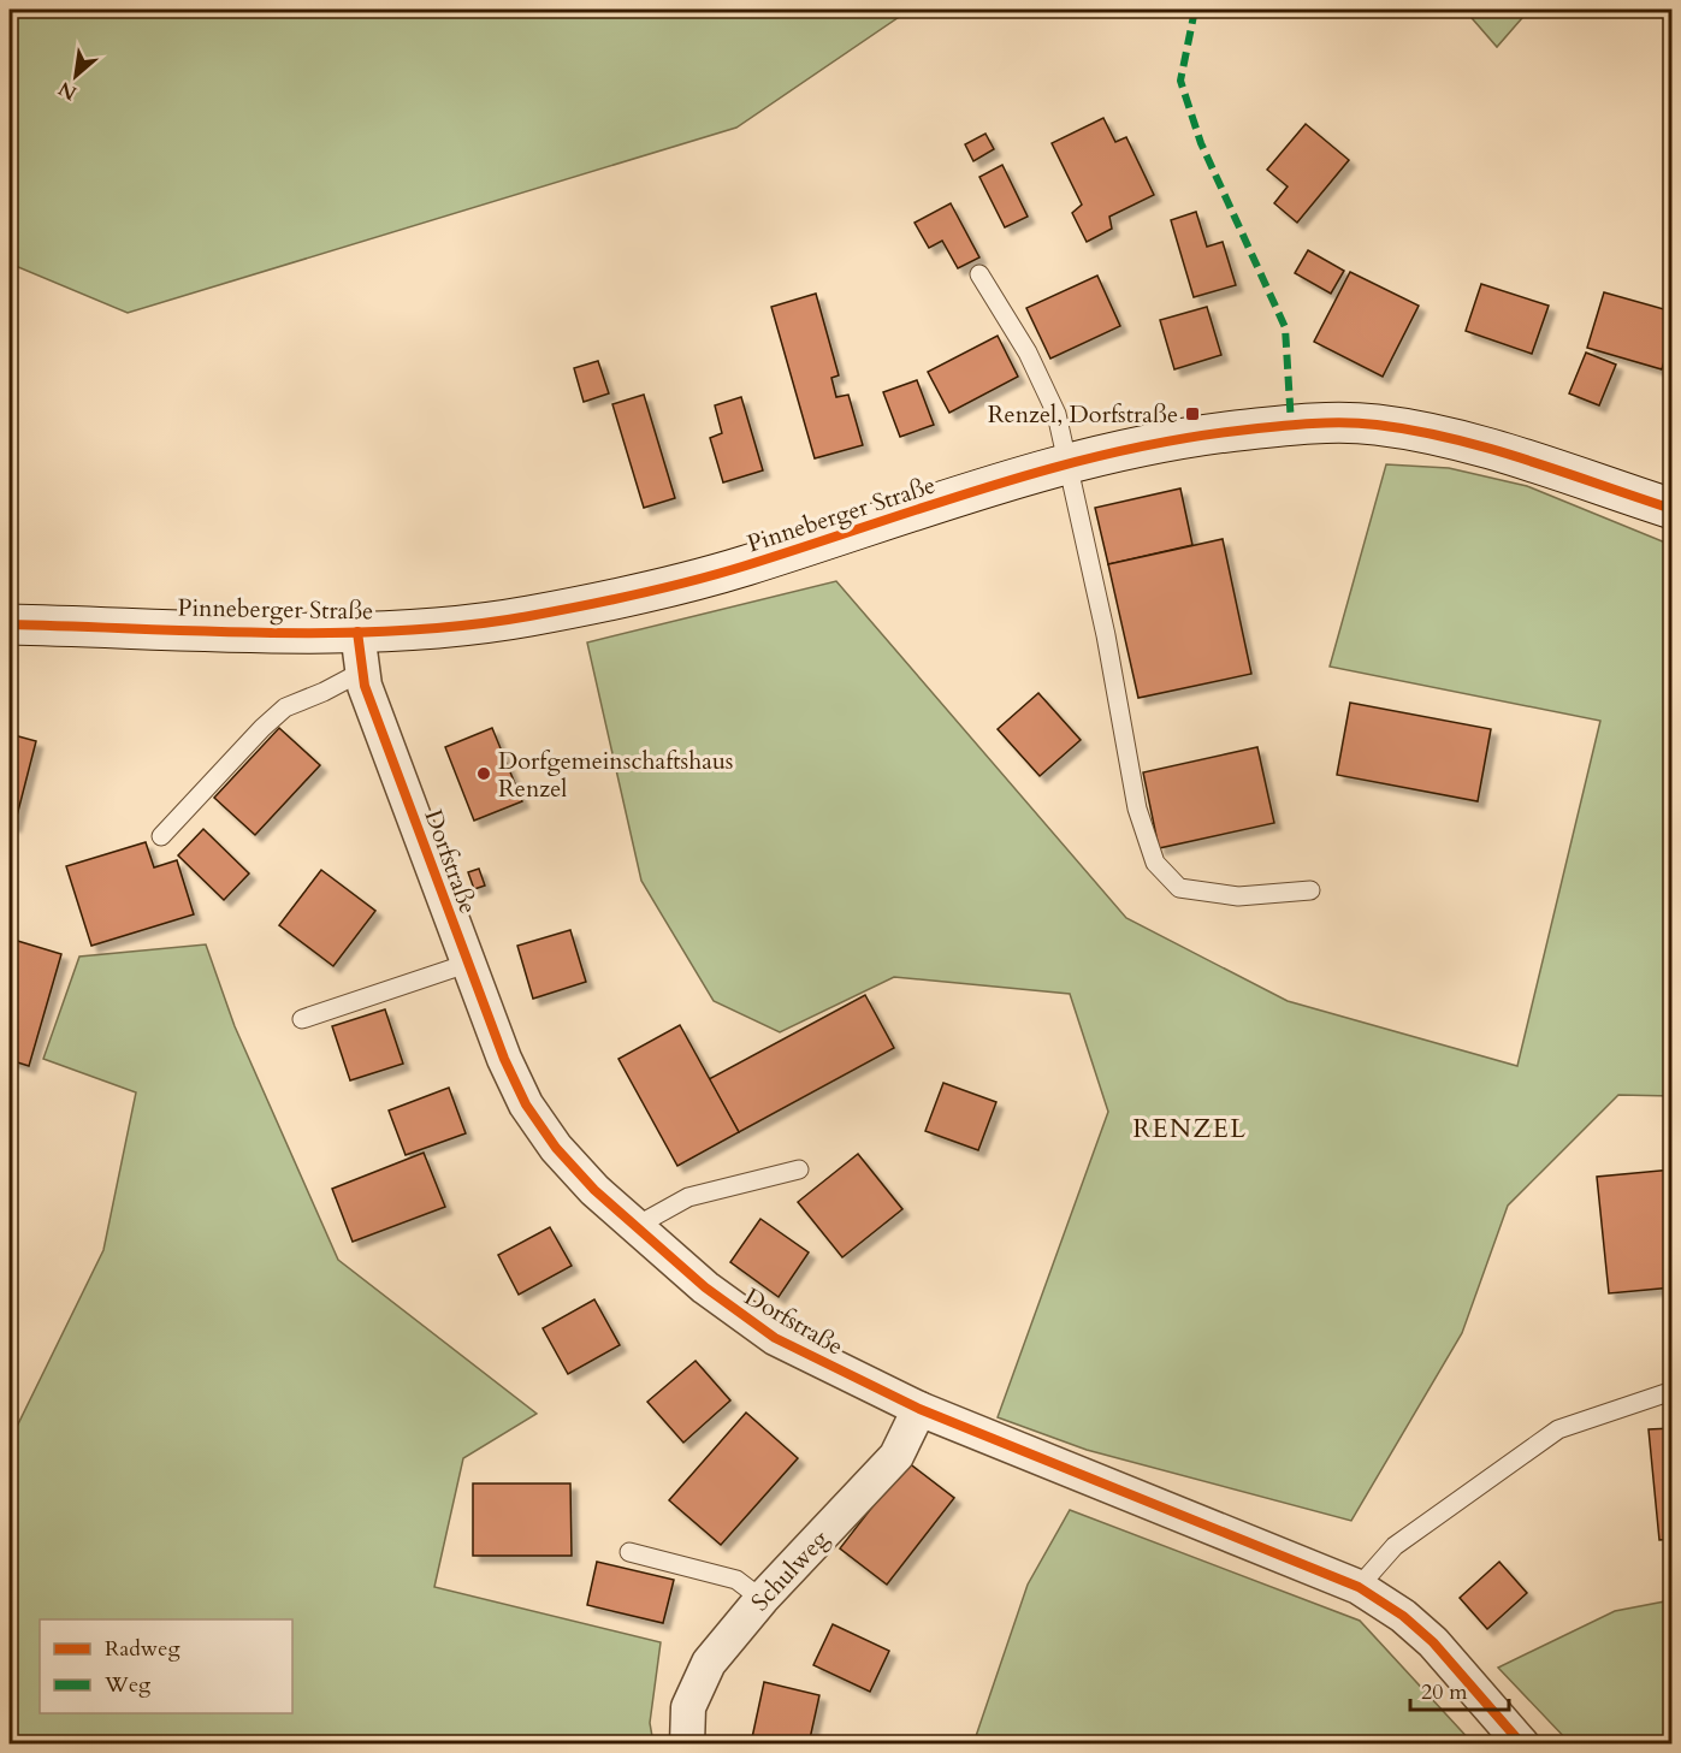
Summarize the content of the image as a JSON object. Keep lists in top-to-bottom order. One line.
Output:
{"streets":{"main road":["Pinneberger Straße"],"street":["Dorfstraße","Schulweg"]},"crossings":[["Pinneberger Straße","Dorfstraße"],["Dorfstraße","Schulweg"]],"districts":["RENZEL"],"places":{"transit":["Renzel, Dorfstraße"],"other":["Dorfgemeinschaftshaus Renzel"]},"legend":["Radweg","Weg"],"scale_bar":"20 m","north":"bottom left"}
